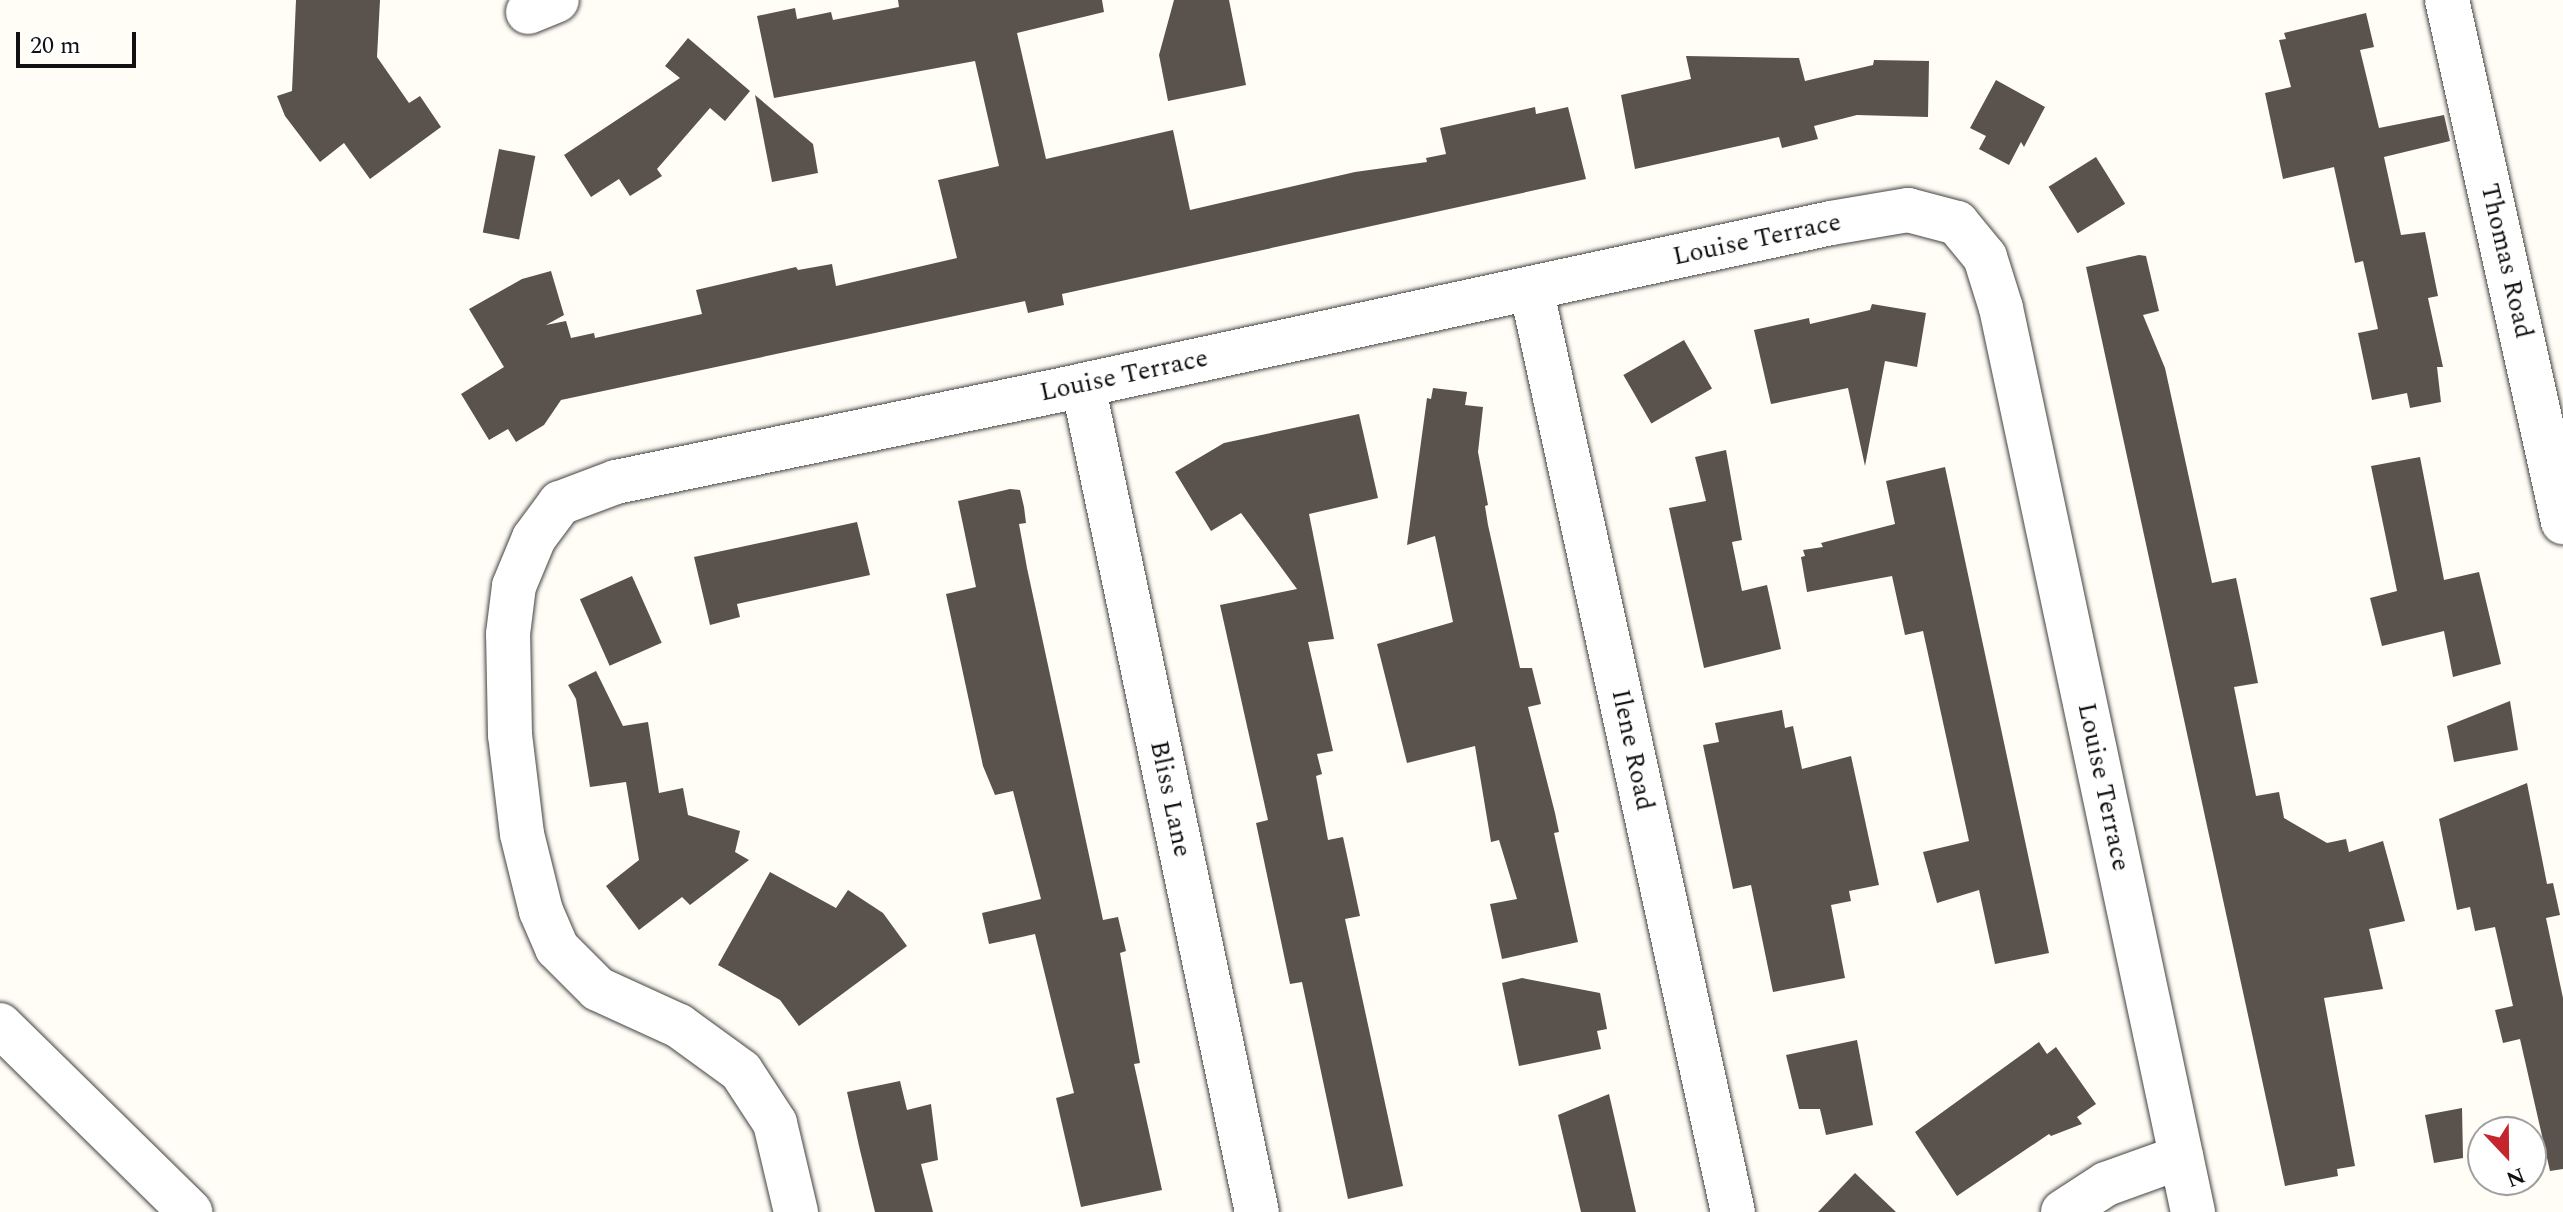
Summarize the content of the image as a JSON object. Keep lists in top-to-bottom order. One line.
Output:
{"streets":{"street":["Louise Terrace","Thomas Road","Ilene Road","Bliss Lane"]},"crossings":[["Louise Terrace","Ilene Road"],["Louise Terrace","Bliss Lane"]],"scale_bar":"20 m","north":"bottom"}
